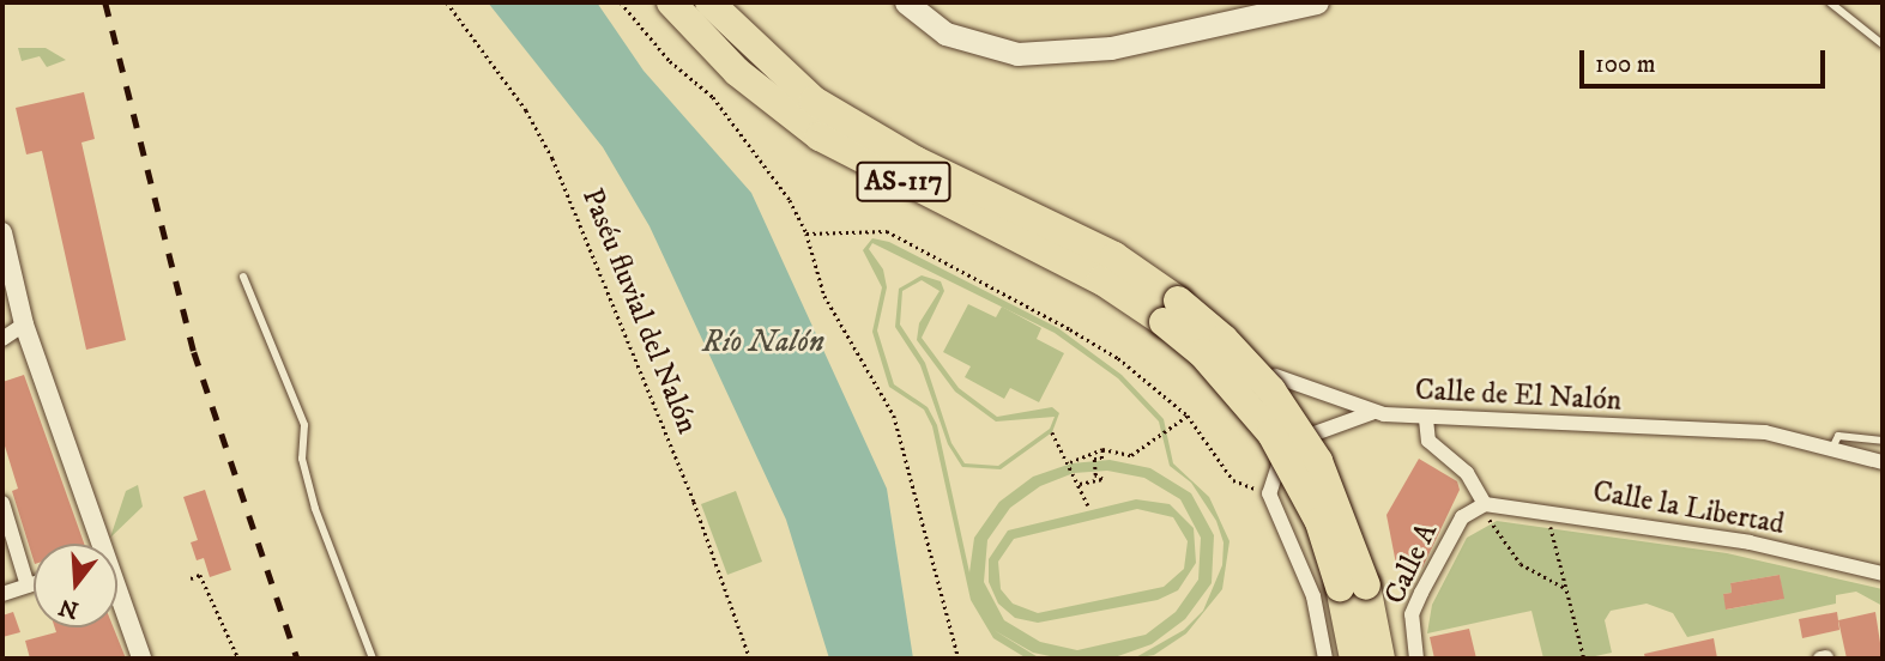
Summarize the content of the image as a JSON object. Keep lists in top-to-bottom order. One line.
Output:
{"streets":{"highway":["AS-117"],"street":["Calle de El Nalón","Calle la Libertad","Calle A"],"path":["Paséu fluvial del Nalón"]},"crossings":[["Calle la Libertad","Calle A"]],"water":["Río Nalón"],"scale_bar":"100 m","north":"bottom"}
